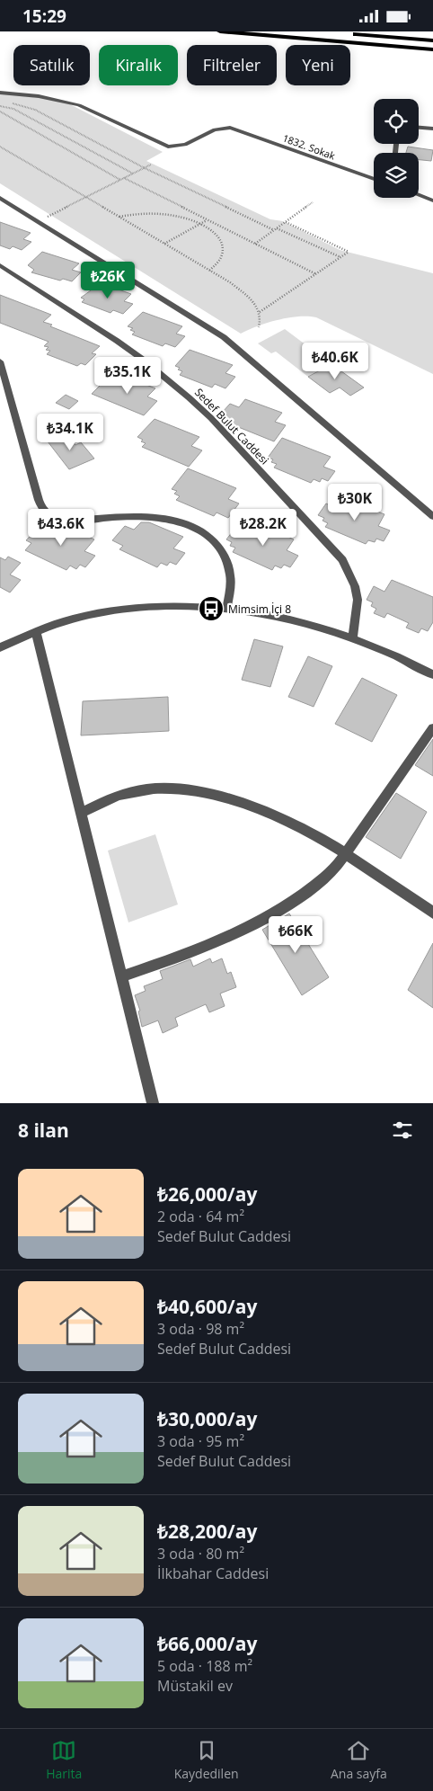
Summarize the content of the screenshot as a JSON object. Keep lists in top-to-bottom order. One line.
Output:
{"streets":{"street":["1832. Sokak","Sedef Bulut Caddesi"]},"places":{"bus stop":["Mimsim İçi 8"]},"page":{"status":"15:29","chip":["Satılık","Kiralık","Filtreler","Yeni"],"price":["₺26K","₺40.6K","₺35.1K","₺34.1K","₺30K","₺43.6K","₺28.2K","₺66K"],"heading":"8 ilan","list":[{"name":"₺26,000/ay","note":"2 oda · 64 m² · Sedef Bulut Caddesi"},{"name":"₺40,600/ay","note":"3 oda · 98 m² · Sedef Bulut Caddesi"},{"name":"₺30,000/ay","note":"3 oda · 95 m² · Sedef Bulut Caddesi"},{"name":"₺28,200/ay","note":"3 oda · 80 m² · İlkbahar Caddesi"},{"name":"₺66,000/ay","note":"5 oda · 188 m² · Müstakil ev"}],"tabs":["Harita","Kaydedilen","Ana sayfa"]}}
